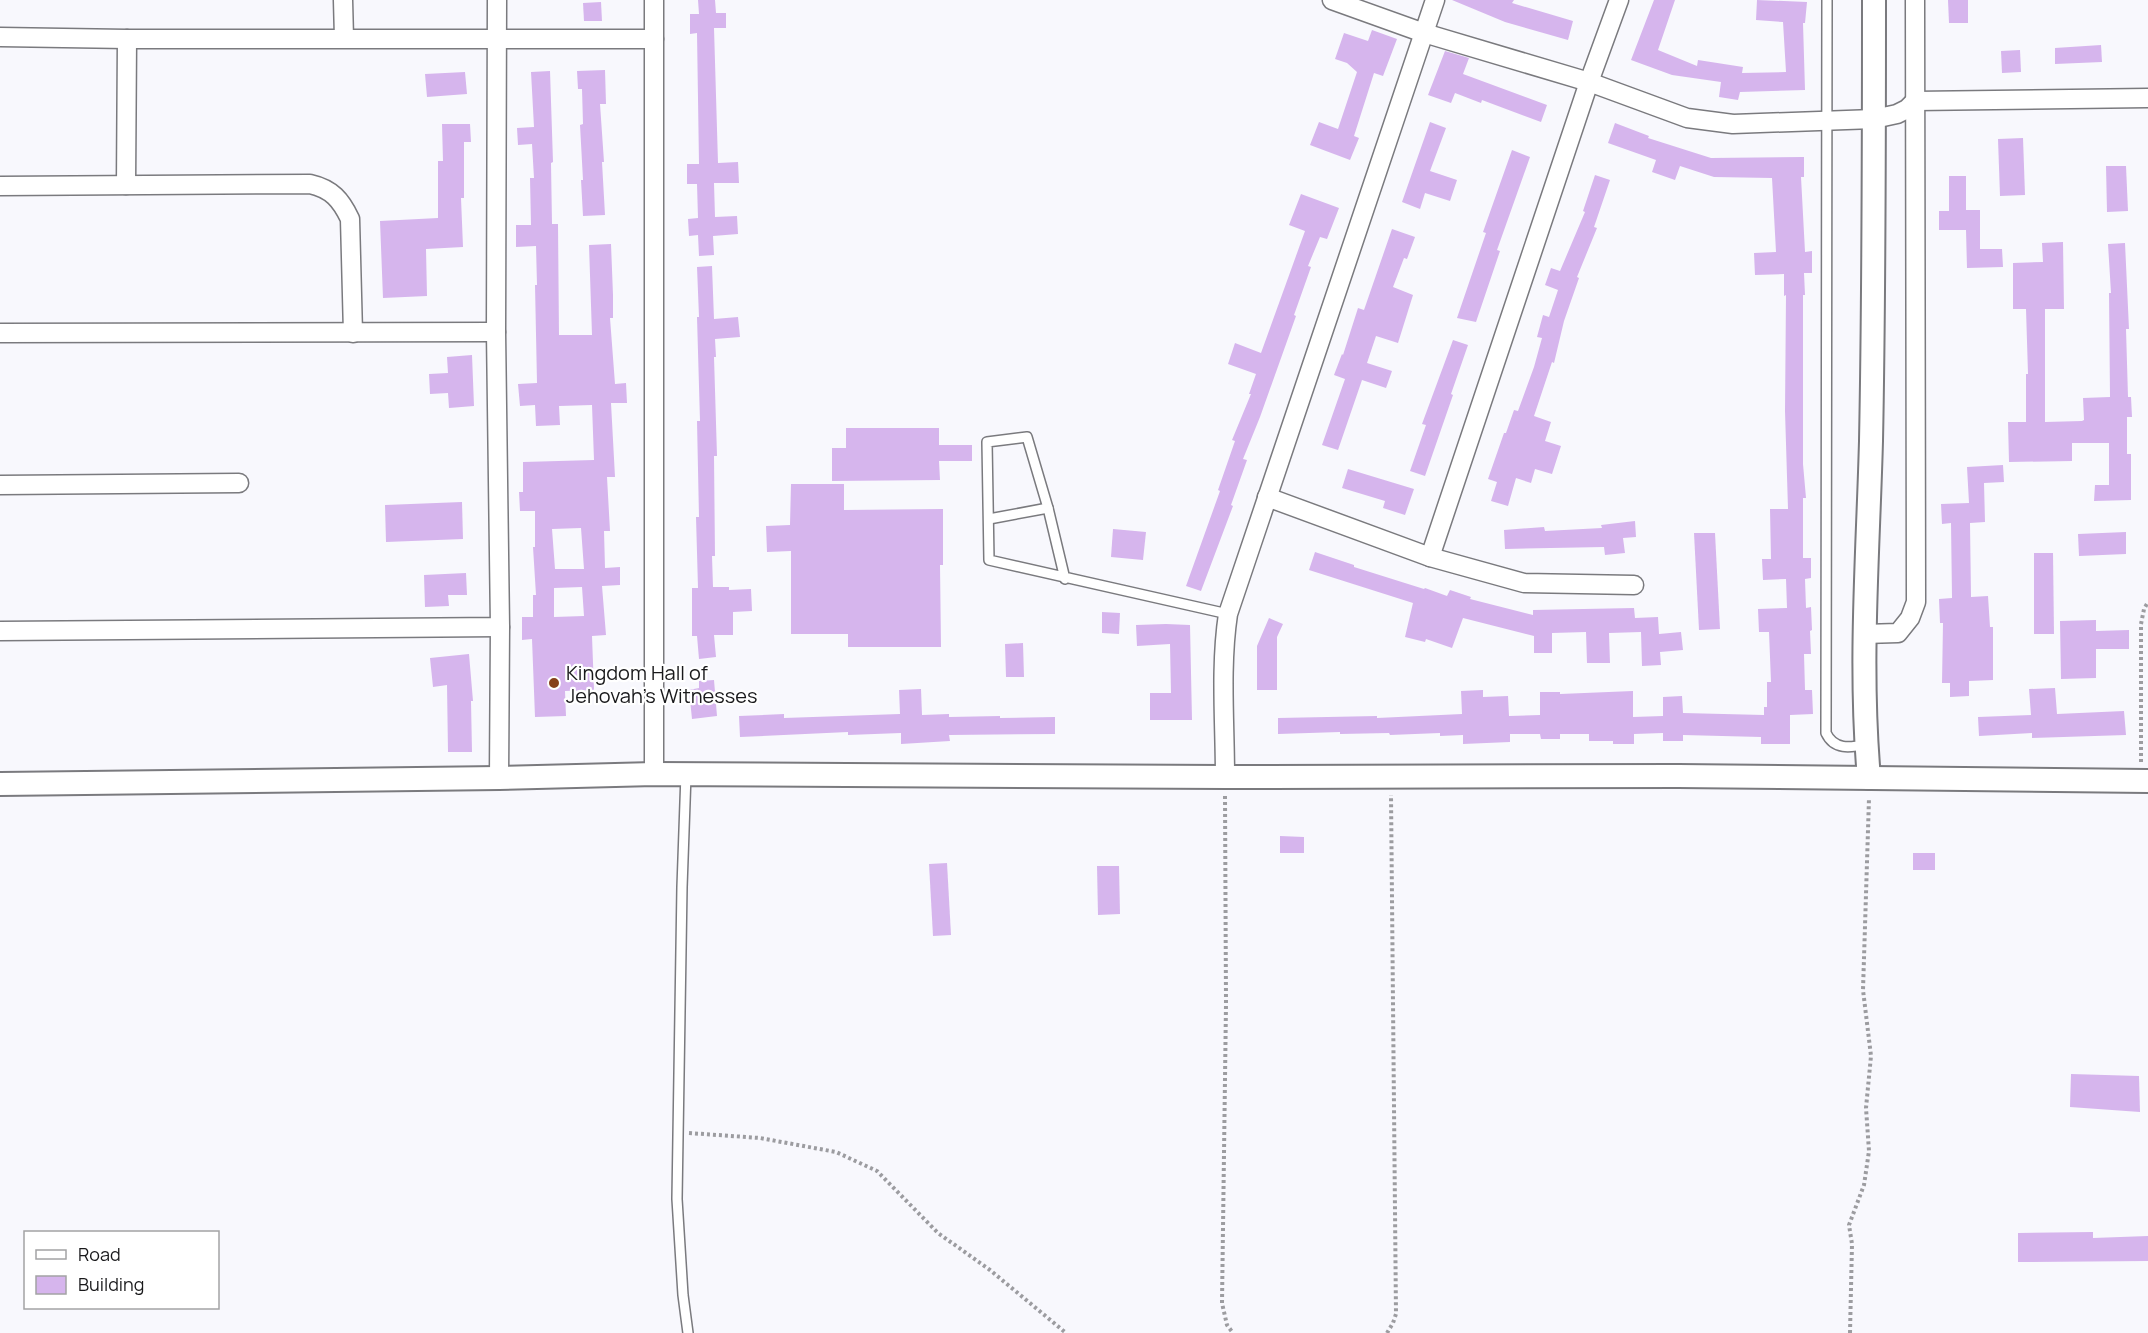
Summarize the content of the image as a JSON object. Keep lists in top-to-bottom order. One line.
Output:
{"places":["Kingdom Hall of Jehovah's Witnesses"],"legend":["Road","Building"]}
